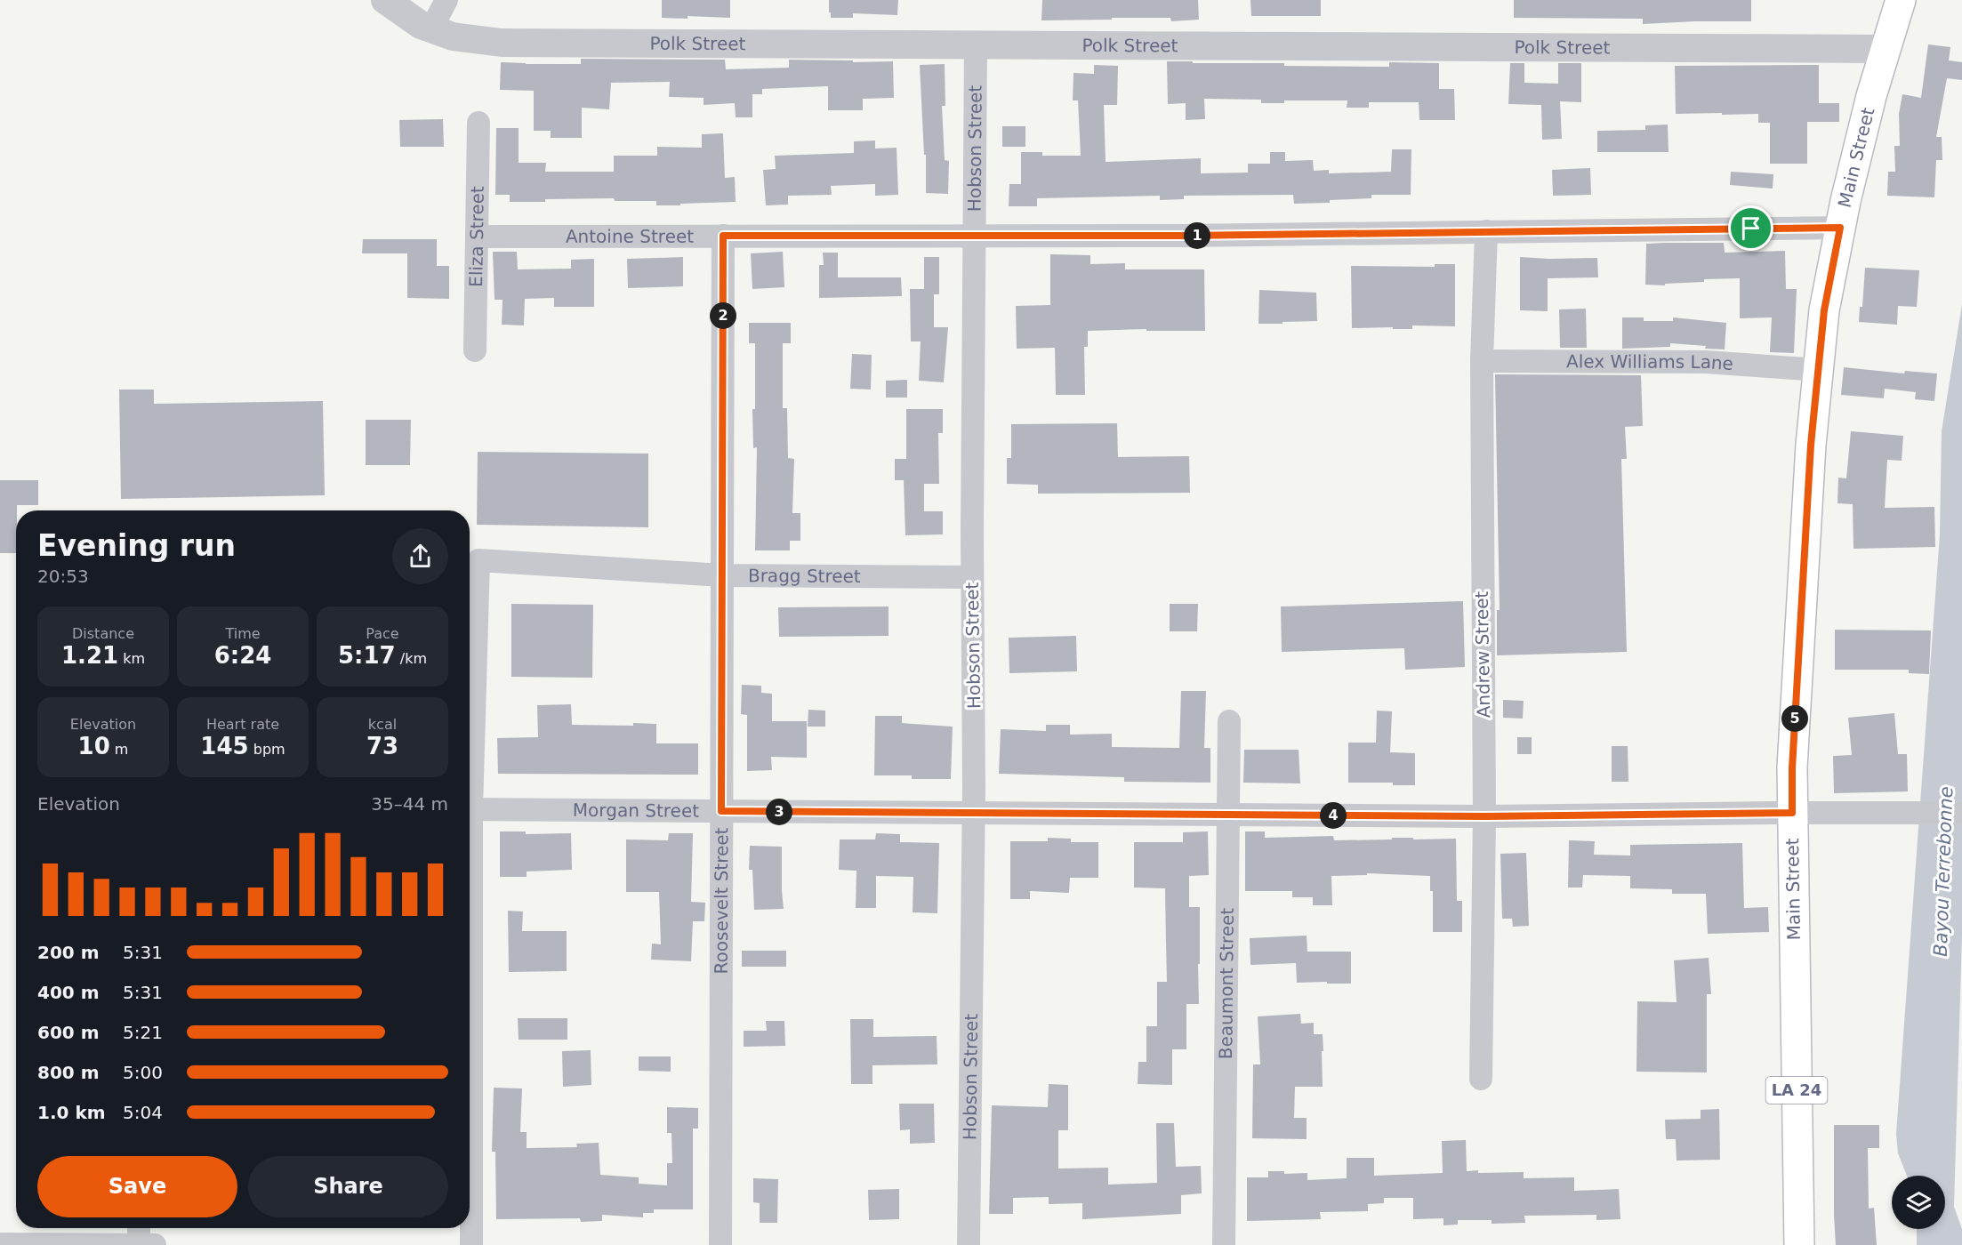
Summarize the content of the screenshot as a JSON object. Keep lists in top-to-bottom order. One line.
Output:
{"streets":{"main road":["Main Street","LA 24"],"street":["Polk Street","Hobson Street","Antoine Street","Eliza Street","Alex Williams Lane","Bragg Street","Andrew Street","Morgan Street","Roosevelt Street","Beaumont Street"]},"crossings":[["Polk Street","Hobson Street"],["Polk Street","Main Street"],["Hobson Street","Antoine Street"],["Hobson Street","Bragg Street"],["Hobson Street","Morgan Street"],["Main Street","Antoine Street"],["Main Street","Alex Williams Lane"],["Main Street","Morgan Street"],["Antoine Street","Eliza Street"],["Antoine Street","Andrew Street"],["Antoine Street","Roosevelt Street"],["Alex Williams Lane","Andrew Street"],["Bragg Street","Roosevelt Street"],["Andrew Street","Morgan Street"],["Morgan Street","Roosevelt Street"],["Morgan Street","Beaumont Street"]],"water":["Bayou Terrebonne"],"page":{"pins":["1","2","5","3","4"],"heading":["Evening run","20:53"],"stats":[["Distance","1.21 km"],["Time","6:24"],["Pace","5:17 /km"],["Elevation","10 m"],["Heart rate","145 bpm"],["kcal","73"]],"chart":["Elevation","35–44 m"],"list":[{"name":"200 m","note":"5:31"},{"name":"400 m","note":"5:31"},{"name":"600 m","note":"5:21"},{"name":"800 m","note":"5:00"},{"name":"1.0 km","note":"5:04"}],"buttons":["Save","Share"]}}
